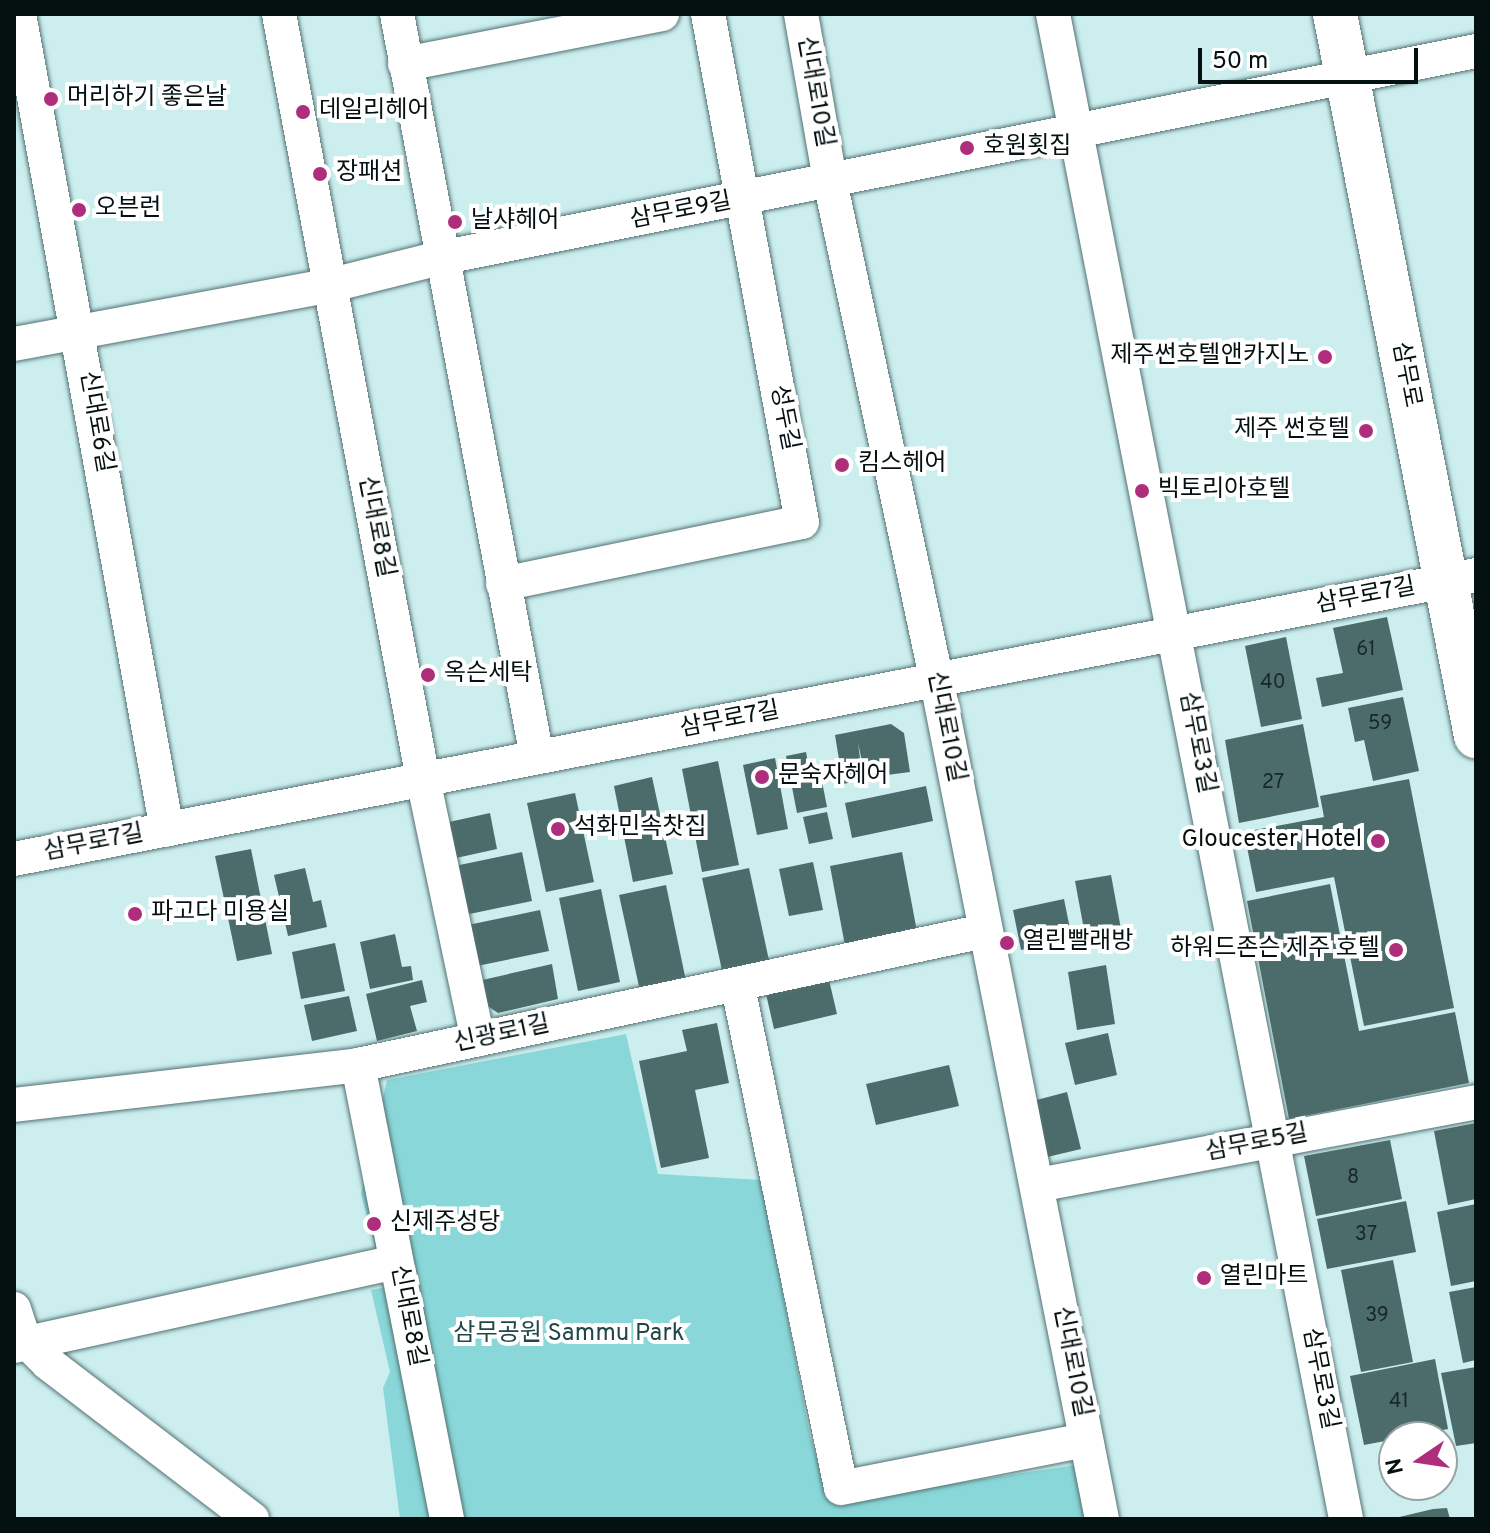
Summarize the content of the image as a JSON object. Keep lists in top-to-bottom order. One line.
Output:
{"streets":{"main road":["삼무로"],"street":["신대로10길","삼무로9길","성두길","신대로6길","신대로8길","삼무로7길","삼무로3길","신광로1길","삼무로5길"]},"crossings":[["신대로10길","삼무로9길"],["신대로10길","삼무로7길"],["신대로10길","신광로1길"],["신대로10길","삼무로5길"],["삼무로9길","삼무로"],["삼무로9길","성두길"],["삼무로9길","신대로6길"],["삼무로9길","신대로8길"],["삼무로9길","삼무로3길"],["삼무로","삼무로7길"],["신대로6길","삼무로7길"],["신대로8길","삼무로7길"],["신대로8길","신광로1길"],["삼무로7길","삼무로3길"],["삼무로3길","삼무로5길"]],"parks":["삼무공원 Sammu Park"],"places":["머리하기 좋은날","데일리헤어","호원횟집","장패션","오븐런","날샤헤어","제주썬호텔앤카지노","제주 썬호텔","킴스헤어","빅토리아호텔","옥슨세탁","문숙자헤어","석화민속찻집","Gloucester Hotel","파고다 미용실","열린빨래방","하워드존슨 제주 호텔","신제주성당","열린마트"],"house_numbers":["61","40","59","27","8","37","39","41"],"scale_bar":"50 m","north":"left"}
